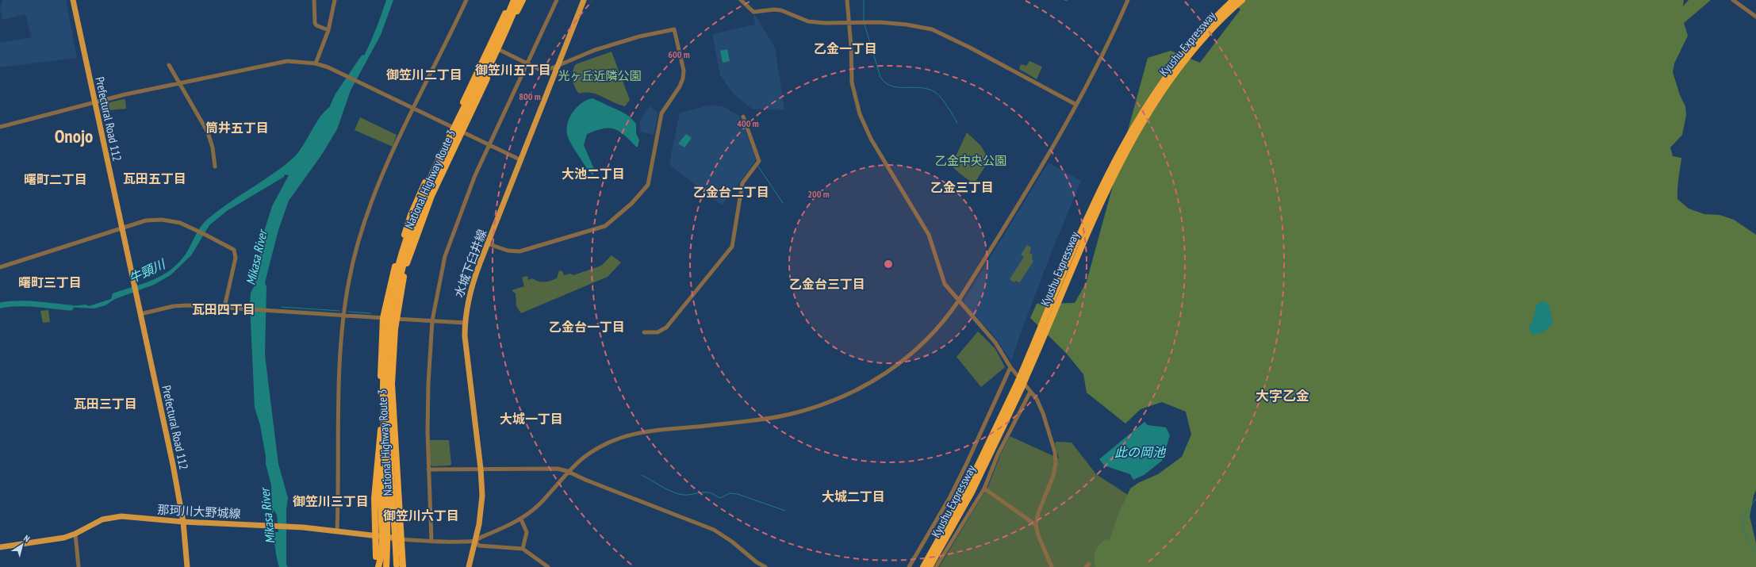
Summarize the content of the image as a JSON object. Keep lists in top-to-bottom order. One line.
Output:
{"streets":{"highway":["Kyushu Expressway","National Highway Route 3"],"main road":["Prefectural Road 112","水城下臼井線","那珂川大野城線"]},"crossings":[["Prefectural Road 112","那珂川大野城線"],["National Highway Route 3","那珂川大野城線"]],"districts":["乙金一丁目","御笠川五丁目","御笠川二丁目","筒井五丁目","Onojo","大池二丁目","瓦田五丁目","曙町二丁目","乙金三丁目","乙金台二丁目","曙町三丁目","乙金台三丁目","瓦田四丁目","乙金台一丁目","大字乙金","瓦田三丁目","大城一丁目","大城二丁目","御笠川三丁目","御笠川六丁目"],"water":["Mikasa River","牛頸川","此の岡池"],"parks":["光ヶ丘近隣公園","乙金中央公園"],"north":"top right","rings":["600 m","800 m","400 m","200 m"]}
